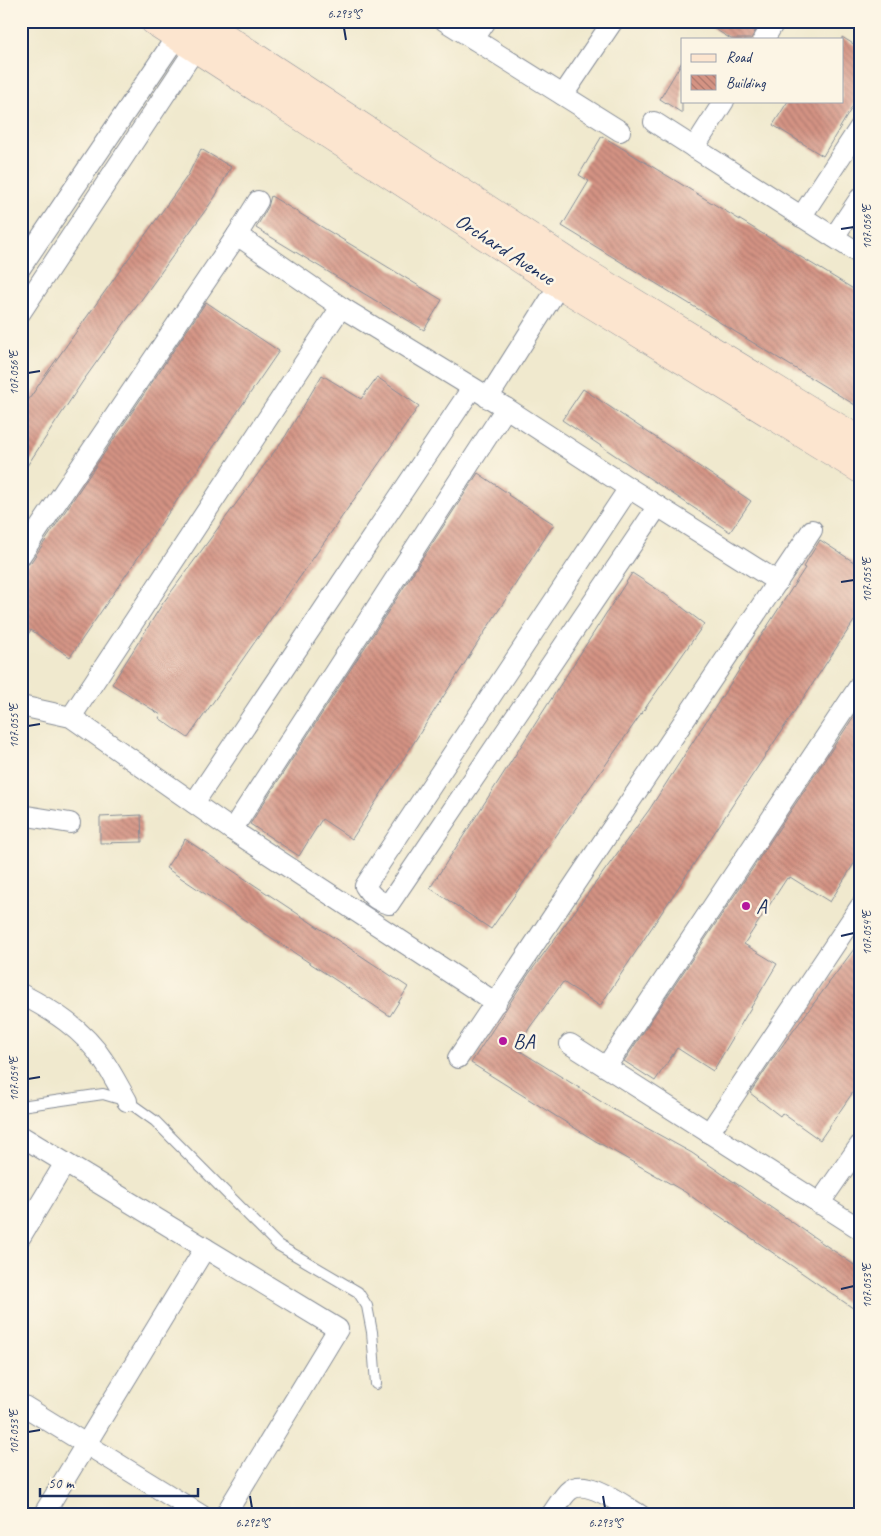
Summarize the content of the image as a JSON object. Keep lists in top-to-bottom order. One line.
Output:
{"streets":{"street":["Orchard Avenue"]},"places":["A","BA"],"legend":["Road","Building"],"scale_bar":"50 m","coordinates":["6.293°S","107.056°E","107.055°E","107.054°E","107.053°E","6.292°S"]}
